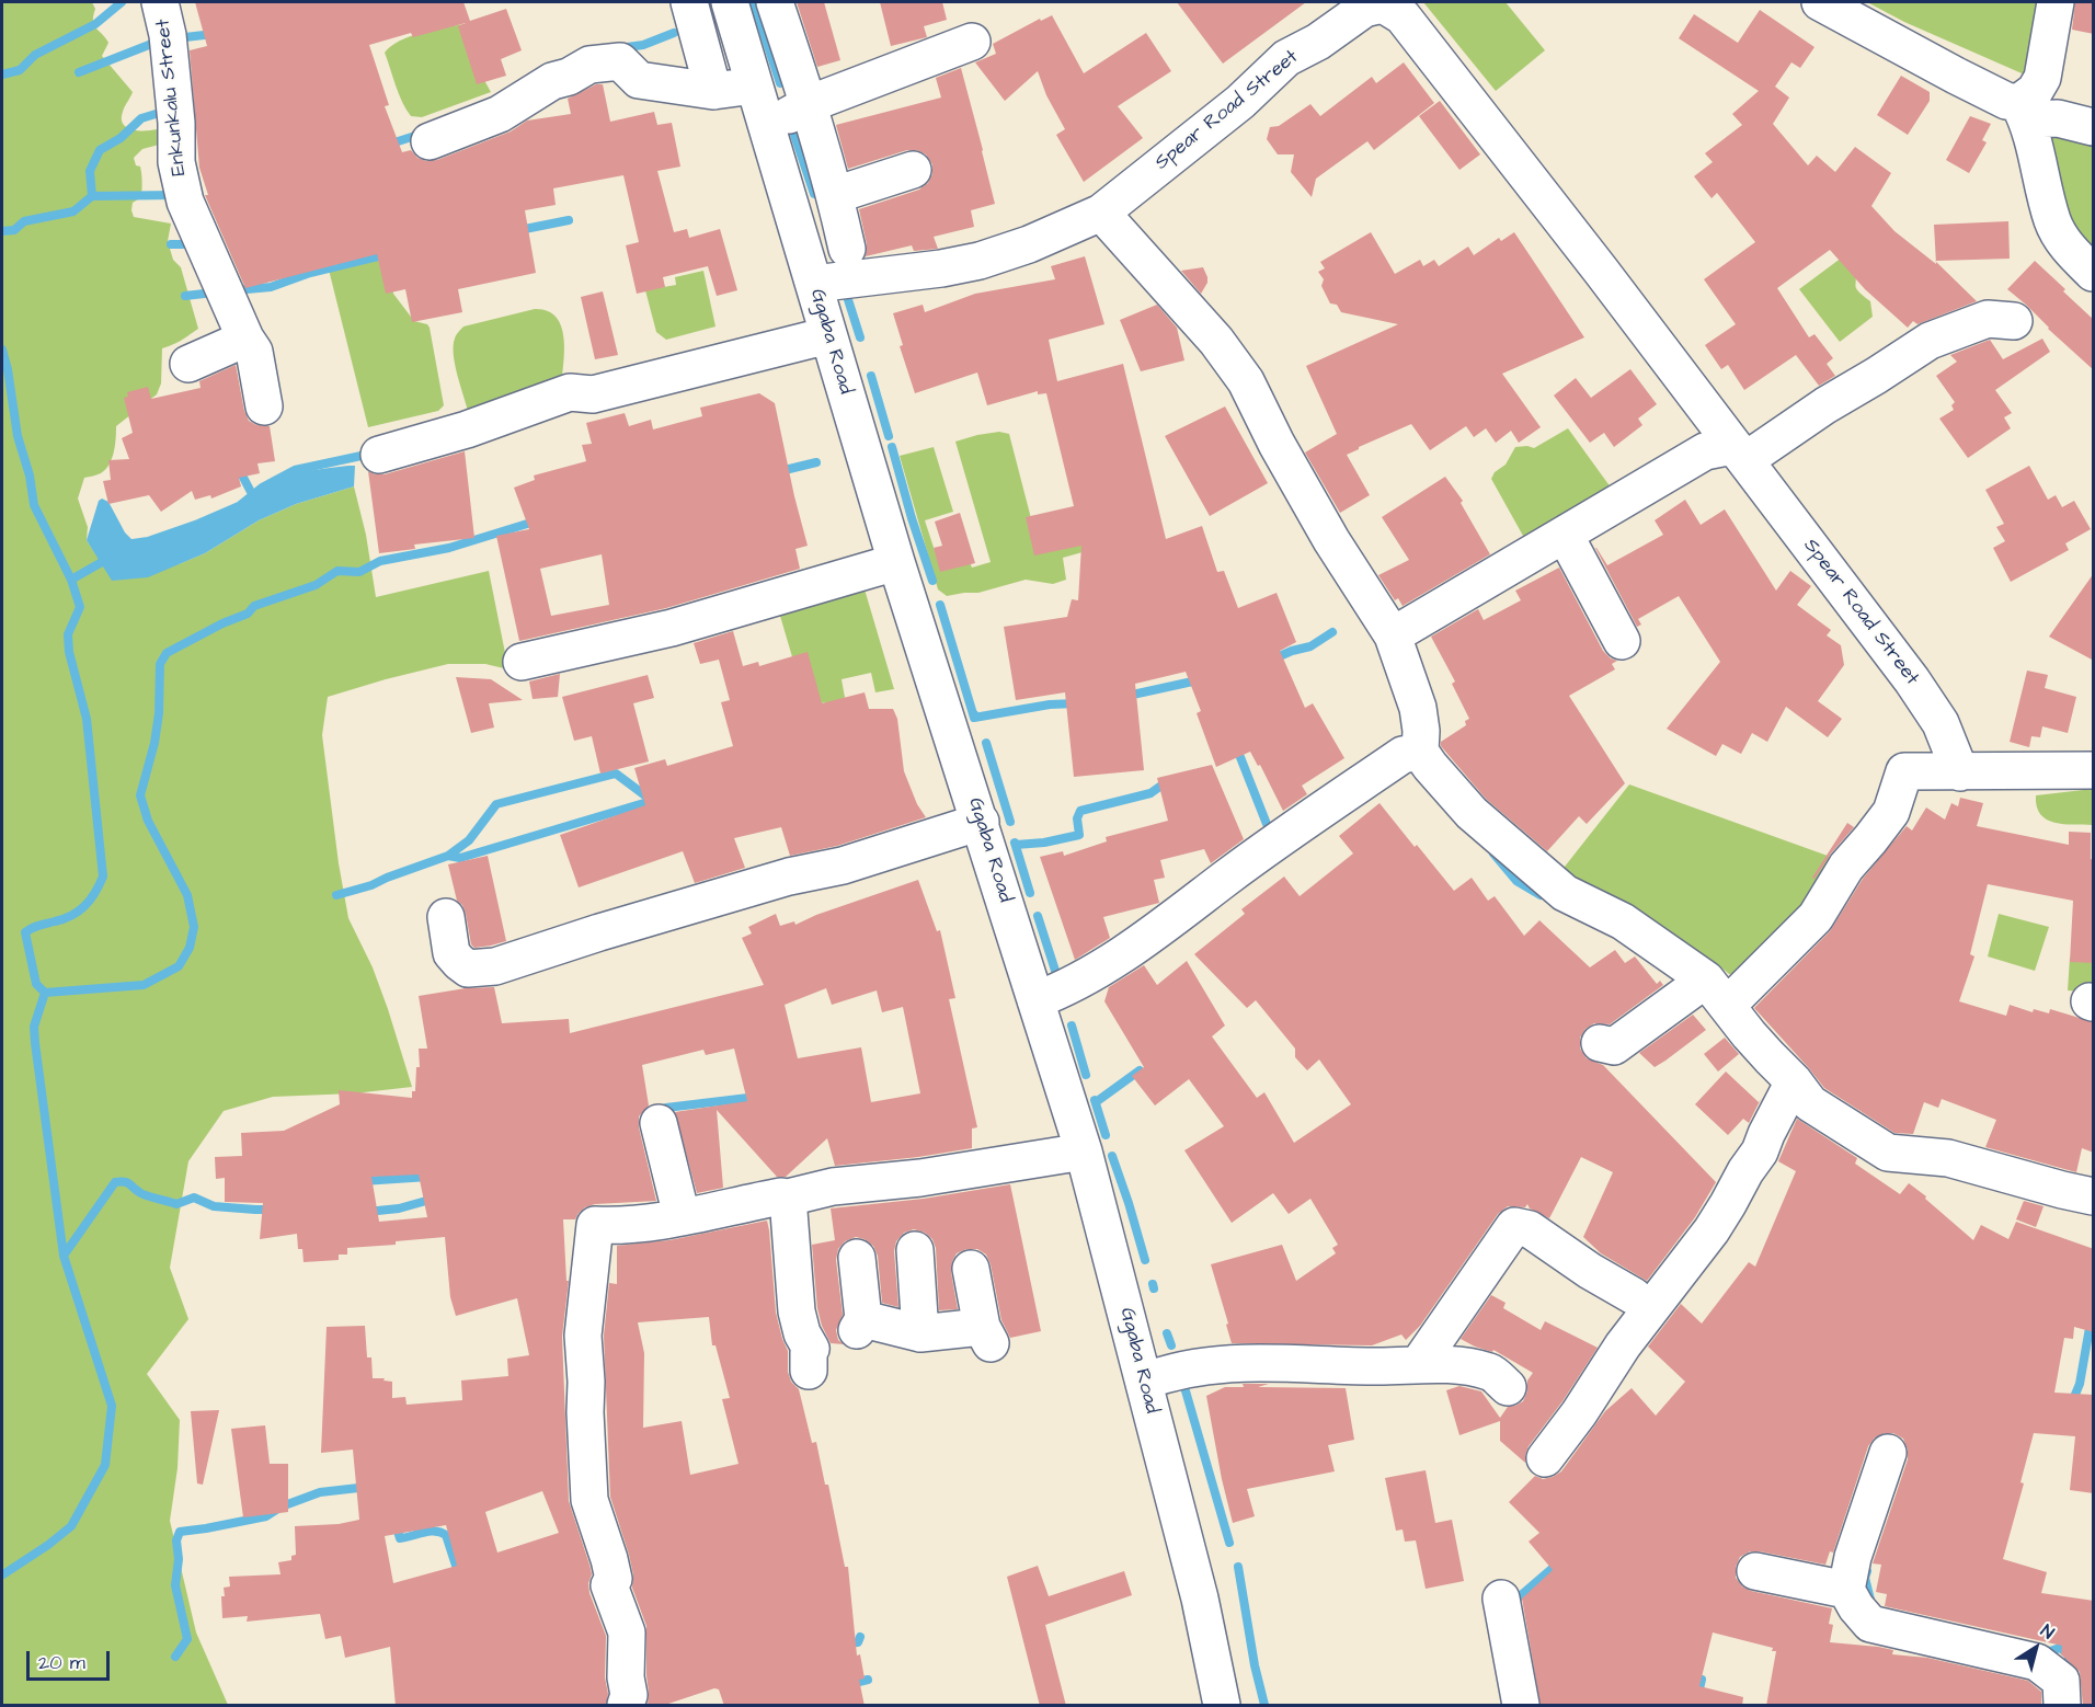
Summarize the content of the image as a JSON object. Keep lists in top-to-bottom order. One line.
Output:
{"streets":{"street":["Enkunkalu Street","Spear Road Street","Ggaba Road"]},"crossings":[["Spear Road Street","Ggaba Road"]],"scale_bar":"20 m","north":"top right"}
